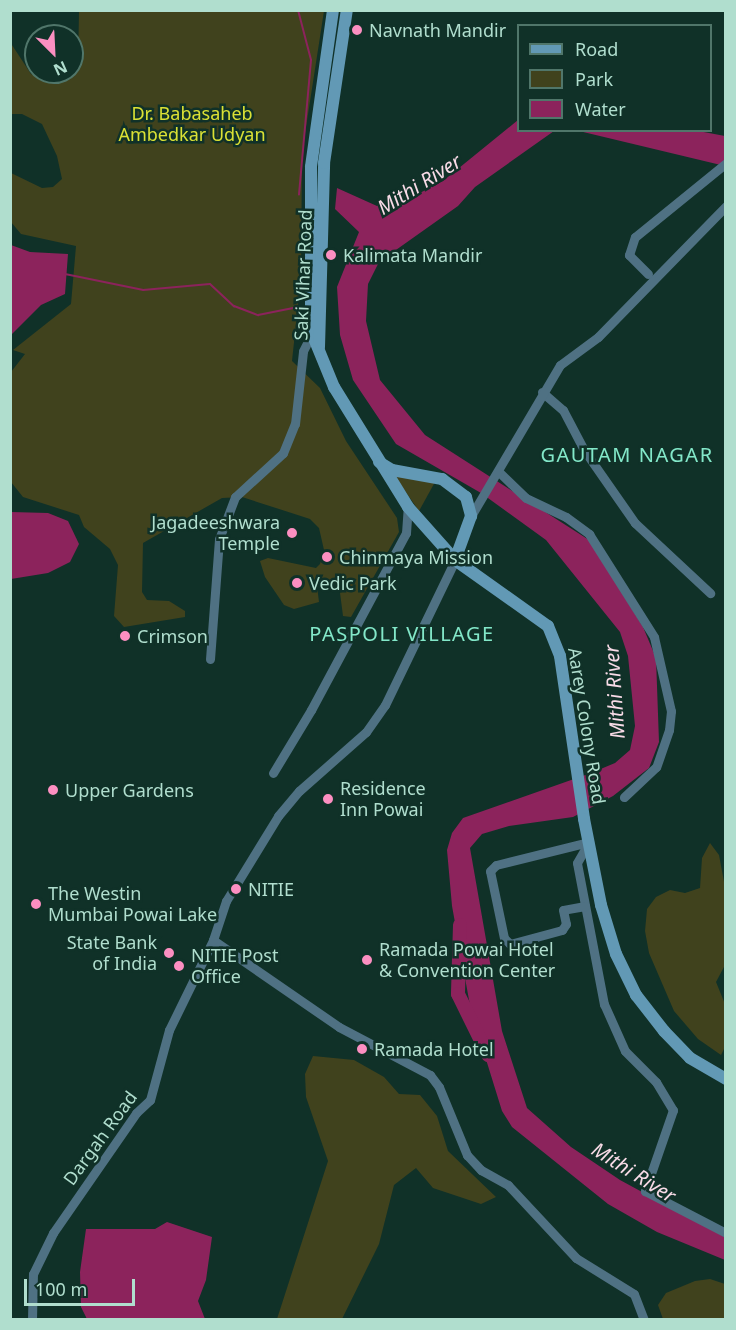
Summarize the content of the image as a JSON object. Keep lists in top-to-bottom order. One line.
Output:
{"streets":{"main road":["Saki Vihar Road","Aarey Colony Road"],"street":["Dargah Road"]},"crossings":[["Saki Vihar Road","Aarey Colony Road"]],"districts":["GAUTAM NAGAR","PASPOLI VILLAGE"],"water":["Mithi River"],"parks":["Dr. Babasaheb Ambedkar Udyan"],"places":["Navnath Mandir","Kalimata Mandir","Jagadeeshwara Temple","Chinmaya Mission","Vedic Park","Crimson","Upper Gardens","Residence Inn Powai","NITIE","The Westin Mumbai Powai Lake","State Bank of India","Ramada Powai Hotel & Convention Center","NITIE Post Office","Ramada Hotel"],"legend":["Road","Park","Water"],"scale_bar":"100 m","north":"bottom right"}
